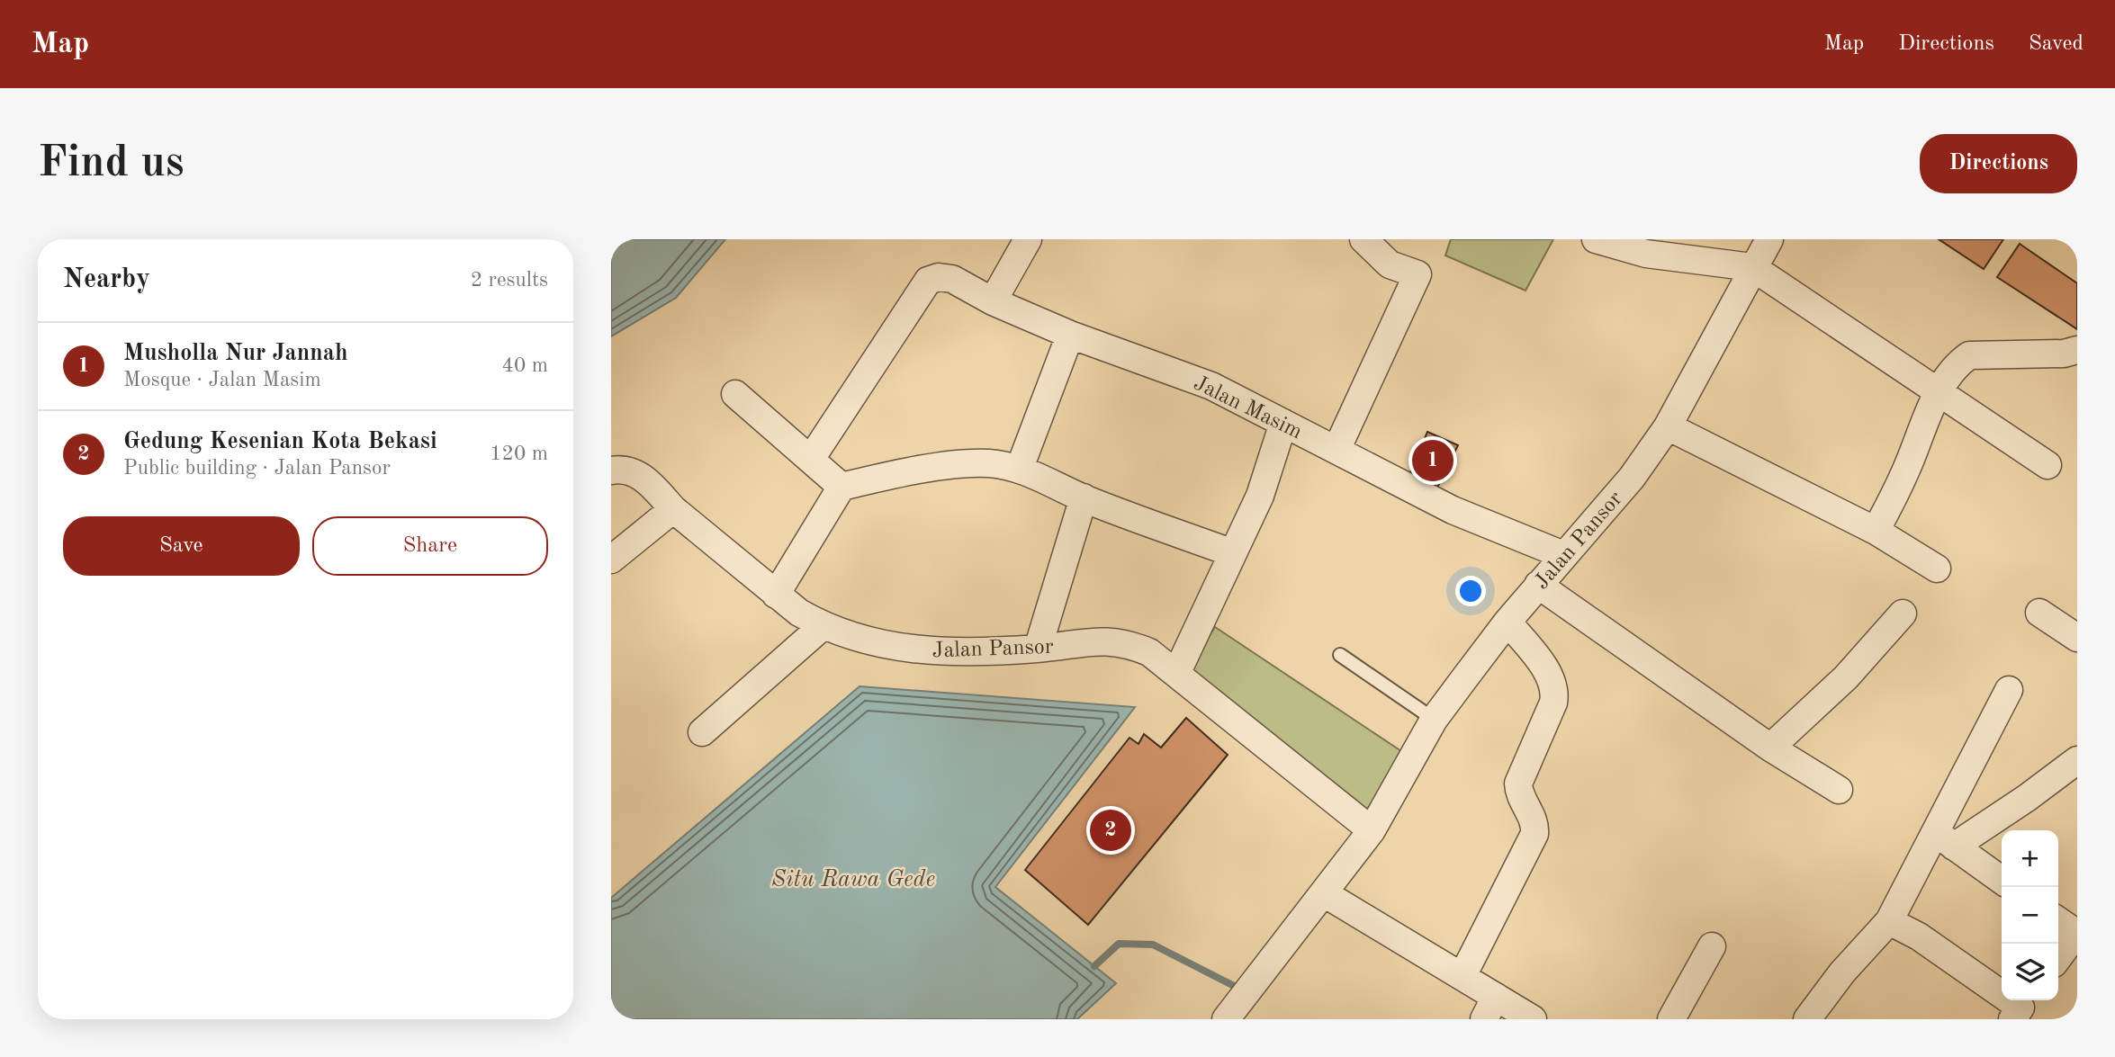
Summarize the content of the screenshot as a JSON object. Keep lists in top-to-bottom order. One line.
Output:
{"streets":{"street":["Jalan Masim","Jalan Pansor"]},"crossings":[["Jalan Masim","Jalan Pansor"]],"water":["Situ Rawa Gede"],"page":{"header":"Map","nav":["Map","Directions","Saved"],"buttons":["Directions",["Save","Share"]],"title":"Find us","heading":["Nearby","2 results"],"list":[{"mark":"1","name":"Musholla Nur Jannah","note":"Mosque · Jalan Masim","value":"40 m"},{"mark":"2","name":"Gedung Kesenian Kota Bekasi","note":"Public building · Jalan Pansor","value":"120 m"}],"pins":["1","2"],"map_buttons":["+","−"]}}
